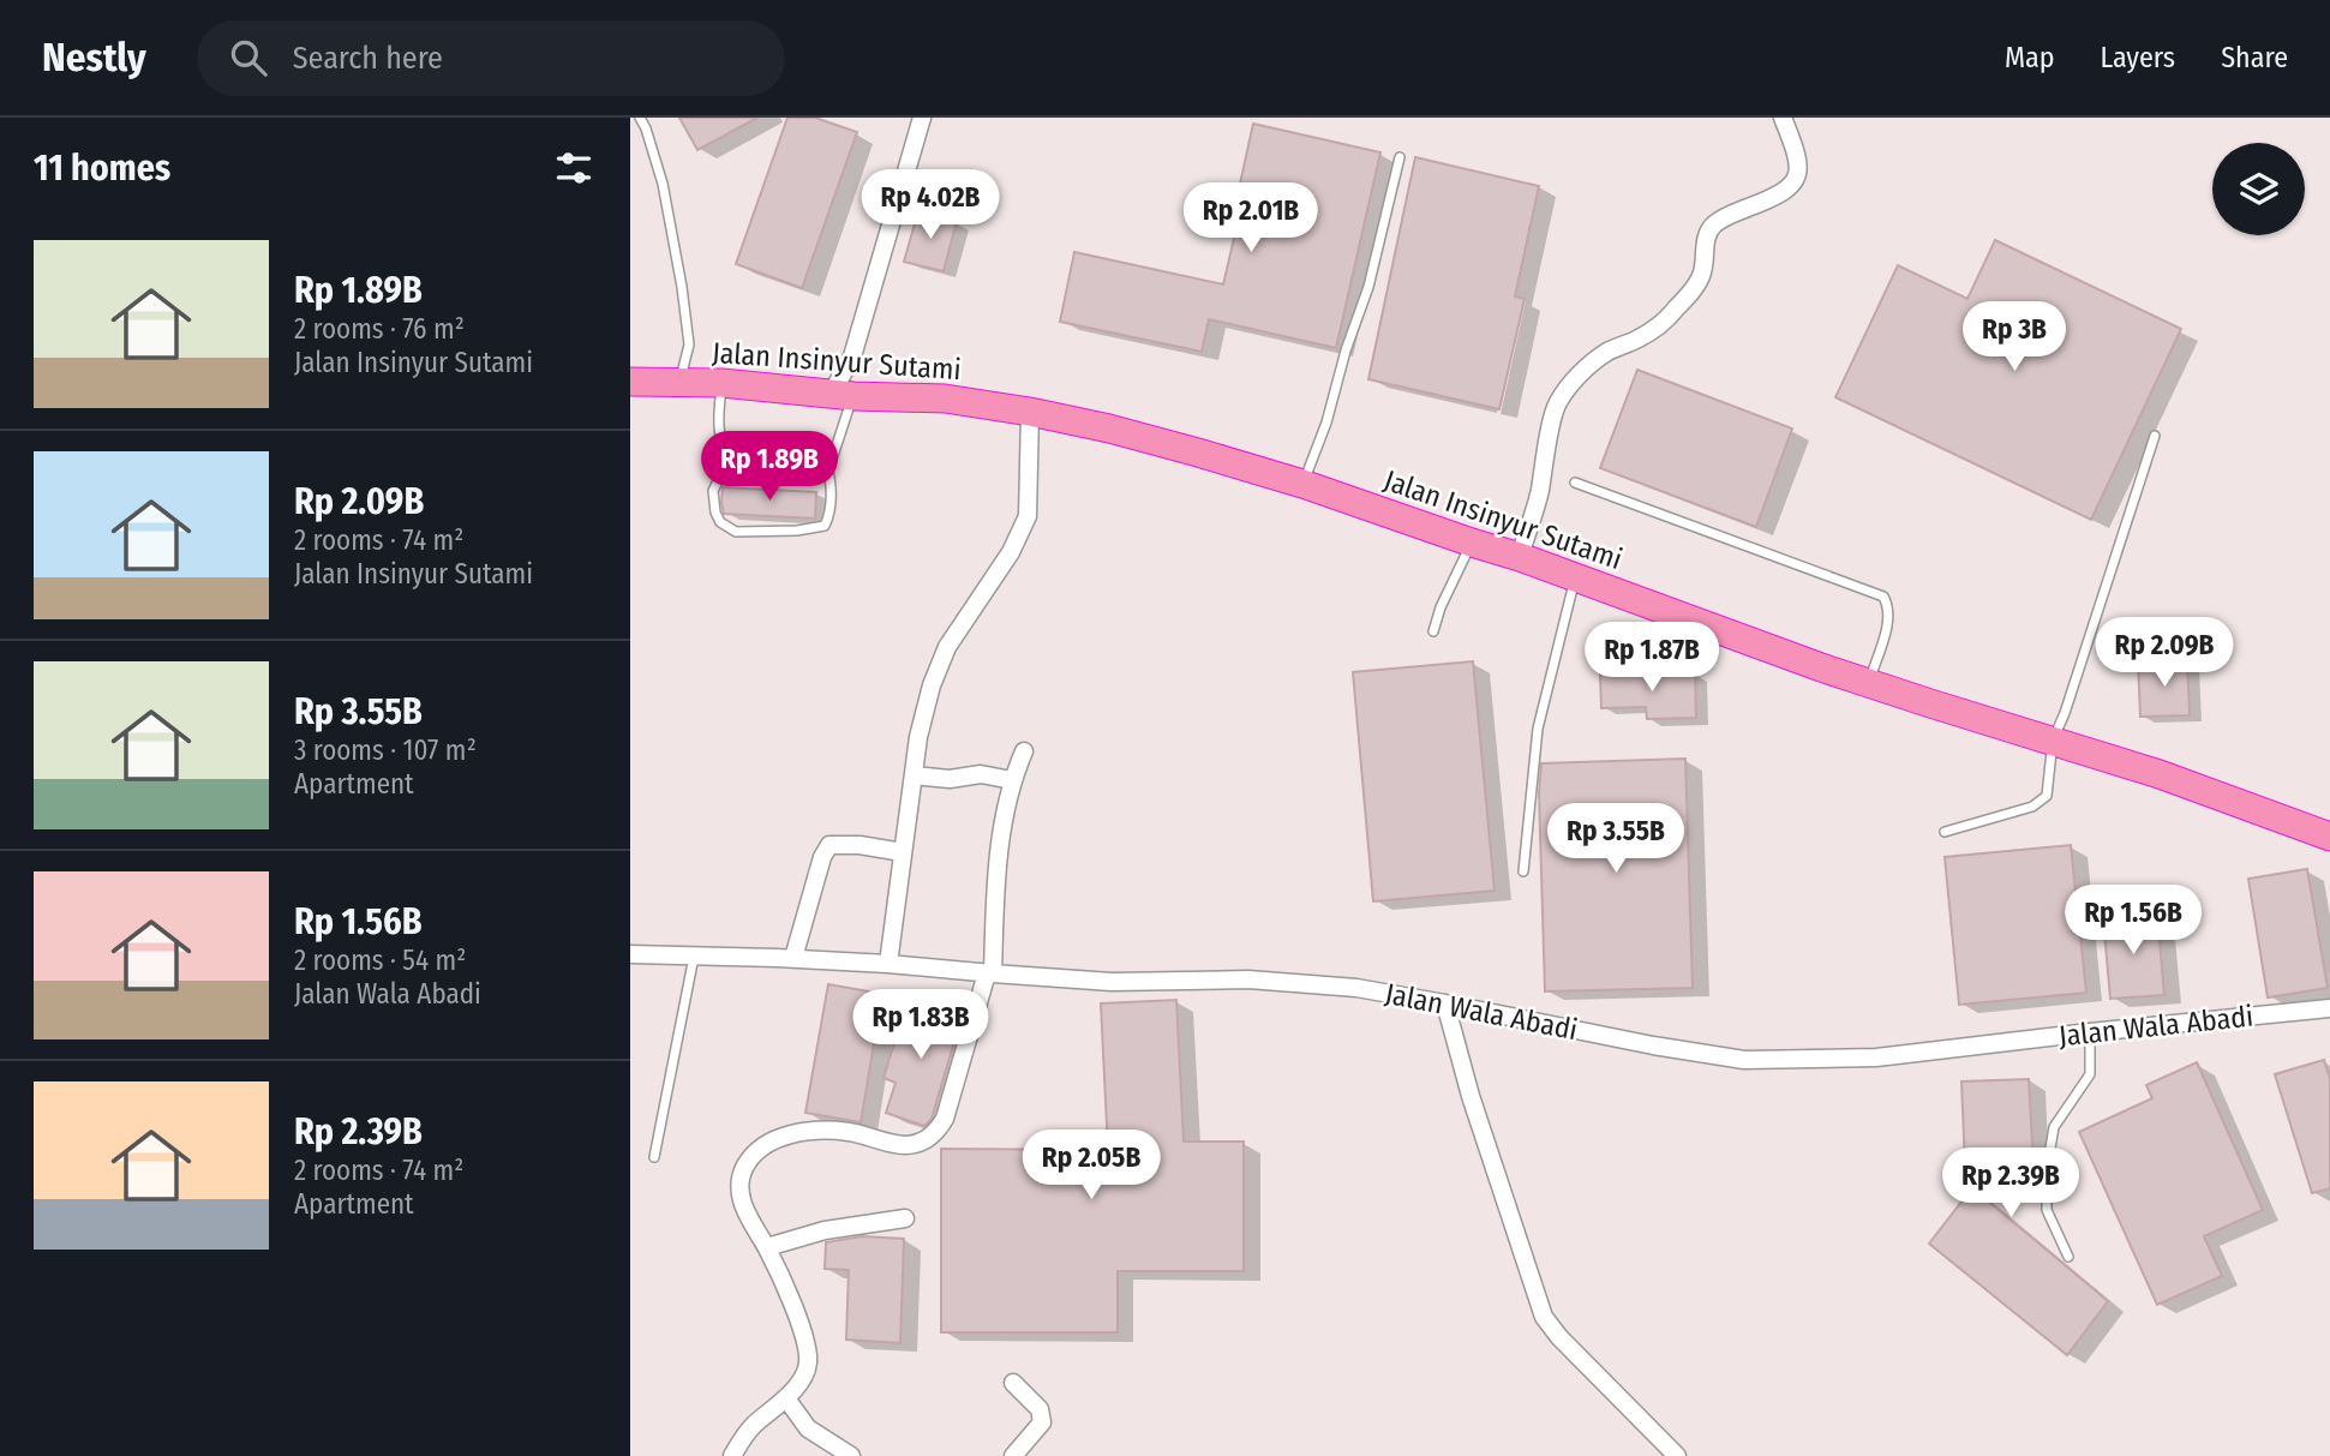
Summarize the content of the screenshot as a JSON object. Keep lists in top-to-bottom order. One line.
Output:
{"streets":{"highway":["Jalan Insinyur Sutami"],"street":["Jalan Wala Abadi"]},"page":{"header":"Nestly","search":"Search here","nav":["Map","Layers","Share"],"heading":"11 homes","price":["Rp 4.02B","Rp 2.01B","Rp 3B","Rp 1.89B","Rp 2.09B","Rp 1.87B","Rp 3.55B","Rp 1.56B","Rp 1.83B","Rp 2.05B","Rp 2.39B"],"list":[{"name":"Rp 1.89B","note":"2 rooms · 76 m² · Jalan Insinyur Sutami"},{"name":"Rp 2.09B","note":"2 rooms · 74 m² · Jalan Insinyur Sutami"},{"name":"Rp 3.55B","note":"3 rooms · 107 m² · Apartment"},{"name":"Rp 1.56B","note":"2 rooms · 54 m² · Jalan Wala Abadi"},{"name":"Rp 2.39B","note":"2 rooms · 74 m² · Apartment"}]}}
